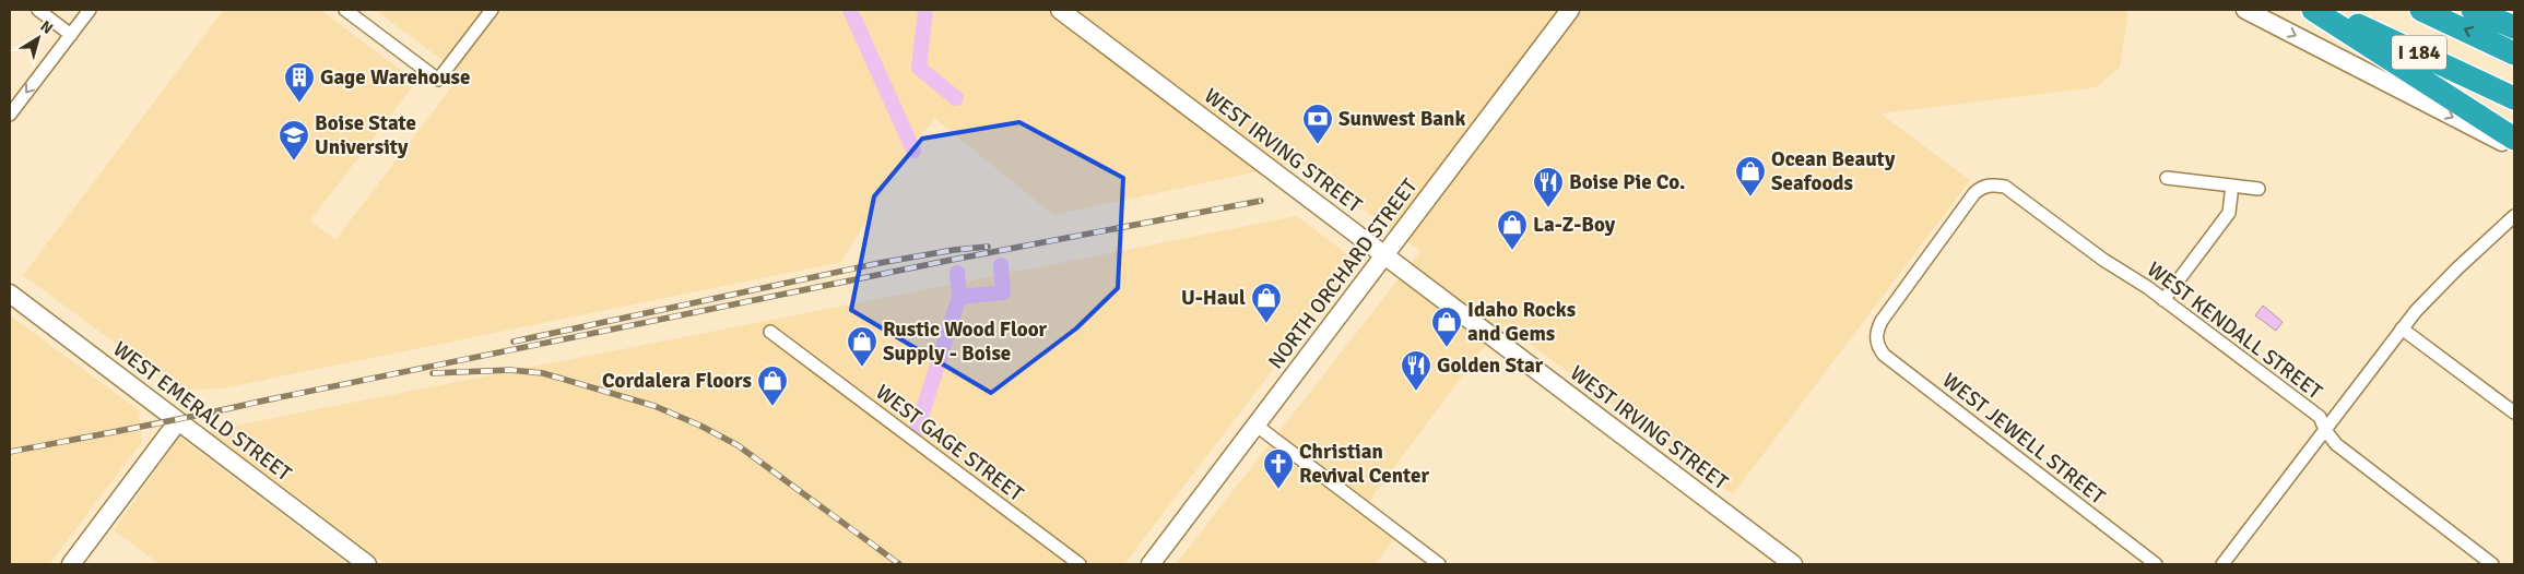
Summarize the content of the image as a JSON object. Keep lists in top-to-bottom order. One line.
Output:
{"streets":{"highway":["I 184"],"street":["WEST IRVING STREET","NORTH ORCHARD STREET","WEST KENDALL STREET","WEST EMERALD STREET","WEST JEWELL STREET","WEST GAGE STREET"]},"crossings":[["WEST IRVING STREET","NORTH ORCHARD STREET"],["WEST KENDALL STREET","WEST JEWELL STREET"]],"places":{"building":["Gage Warehouse"],"bank":["Sunwest Bank"],"school or university":["Boise State University"],"shop":["Ocean Beauty Seafoods","La-Z-Boy","U-Haul","Idaho Rocks and Gems","Rustic Wood Floor Supply - Boise","Cordalera Floors"],"restaurant":["Boise Pie Co.","Golden Star"],"church":["Christian Revival Center"]},"north":"top right"}
